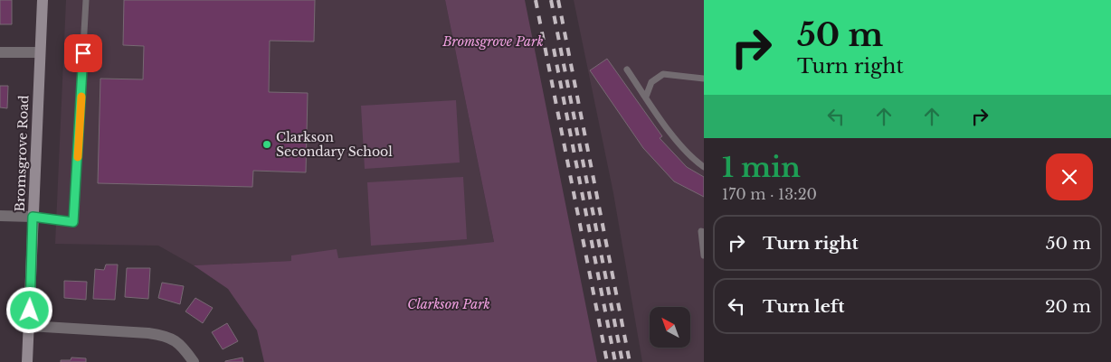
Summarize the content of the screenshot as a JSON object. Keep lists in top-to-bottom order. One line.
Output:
{"streets":{"street":["Bromsgrove Road"]},"parks":["Bromsgrove Park","Clarkson Park"],"places":["Clarkson Secondary School"],"north":"top left","page":{"turn":["50 m","Turn right"],"heading":["1 min","170 m · 13:20"],"list":[{"name":"Turn right","value":"50 m"},{"name":"Turn left","value":"20 m"}]}}
